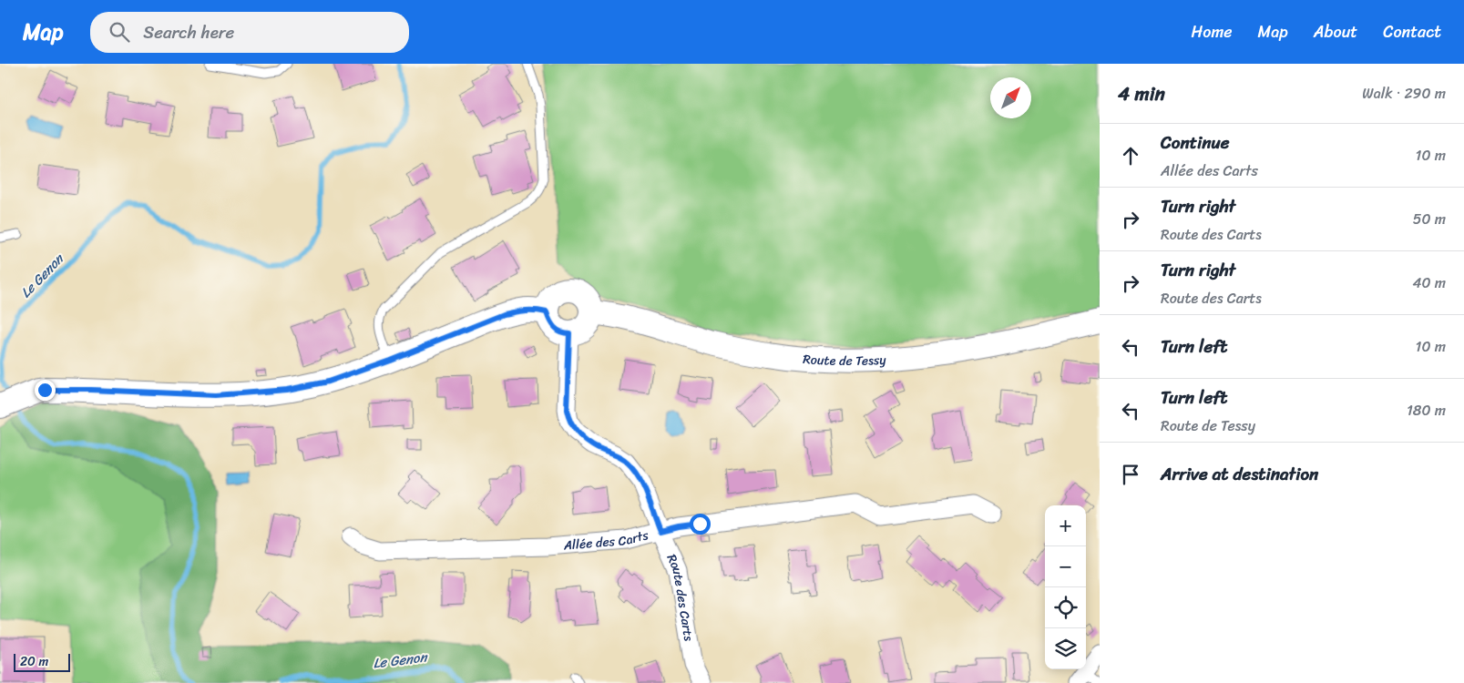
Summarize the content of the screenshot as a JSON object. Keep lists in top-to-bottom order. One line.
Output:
{"streets":{"street":["Route de Tessy","Allée des Carts","Route des Carts"]},"crossings":[["Route de Tessy","Route des Carts"],["Allée des Carts","Route des Carts"]],"water":["Le Genon"],"scale_bar":"20 m","north":"top right","page":{"header":"Map","search":"Search here","nav":["Home","Map","About","Contact"],"heading":["4 min","Walk · 290 m"],"list":[["Continue","Allée des Carts","10 m"],["Turn right","Route des Carts","50 m"],["Turn right","Route des Carts","40 m"],["Turn left","10 m"],["Turn left","Route de Tessy","180 m"],"Arrive at destination"],"map_buttons":["+","−"],"scale":"20 m"}}
